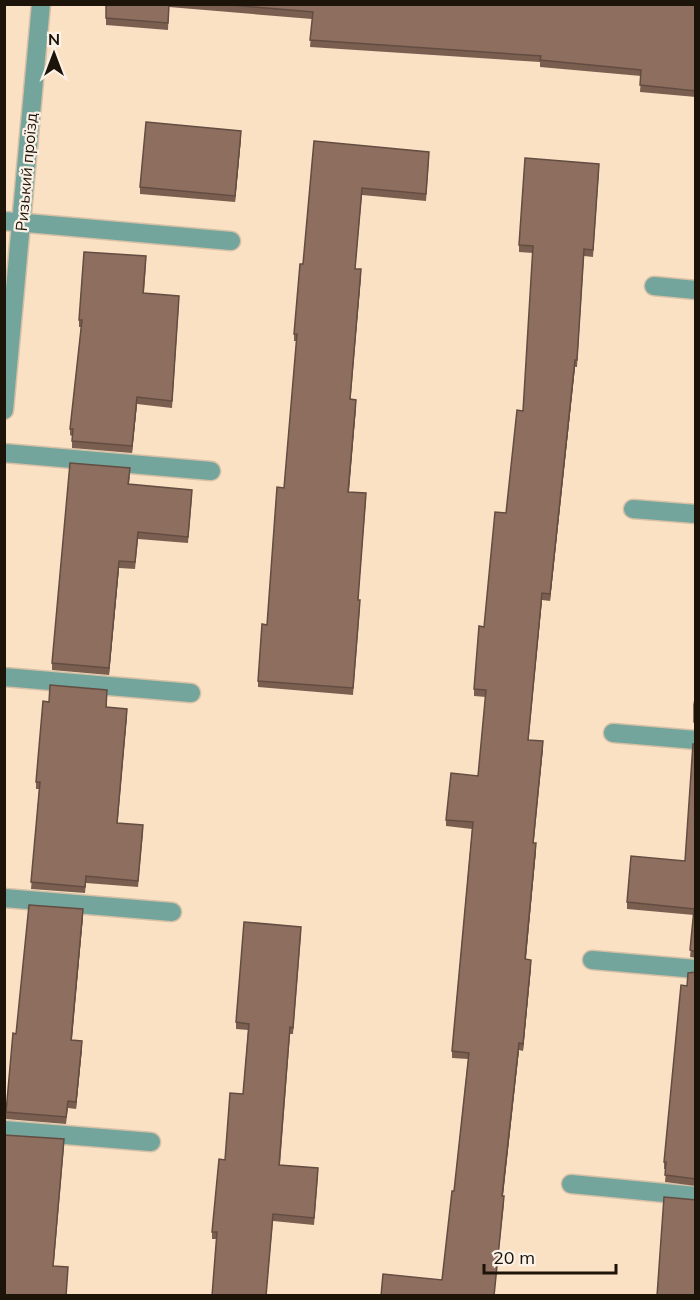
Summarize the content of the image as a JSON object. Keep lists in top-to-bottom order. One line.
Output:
{"streets":{"street":["Ризький проїзд"]},"scale_bar":"20 m","north":"top"}
